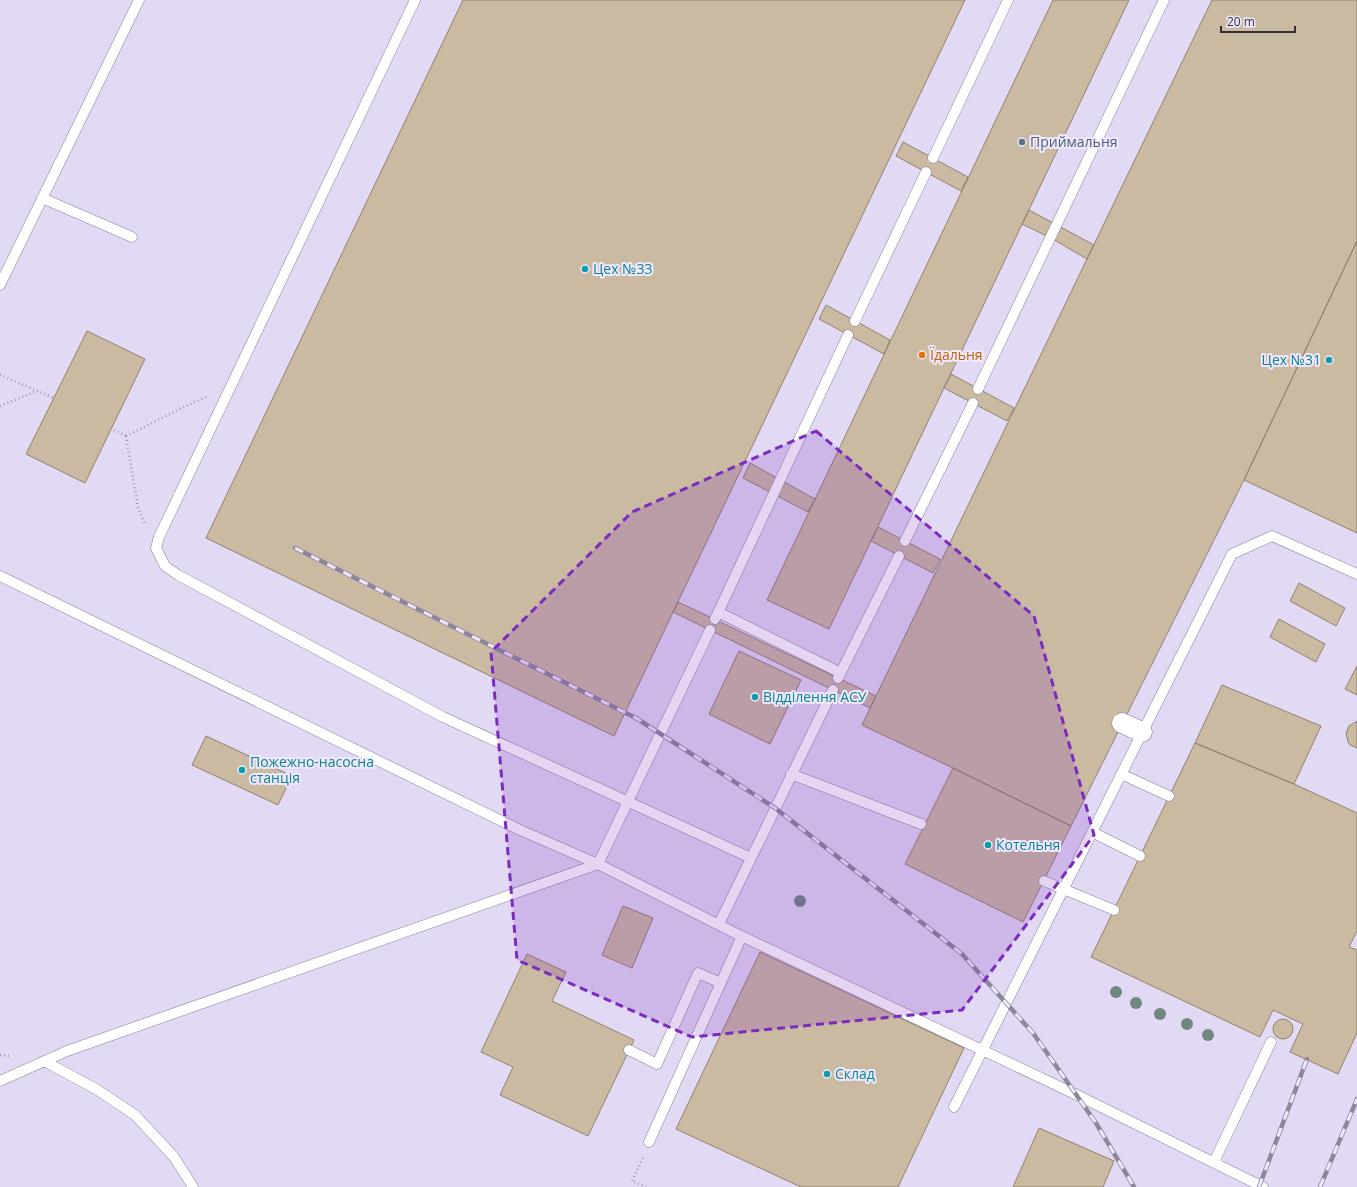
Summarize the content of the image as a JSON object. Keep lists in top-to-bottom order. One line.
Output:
{"places":["Приймальня","Цех №33","Їдальня","Цех №31","Відділення АСУ","Пожежно-насосна станція","Котельня","Склад"],"scale_bar":"20 m"}
